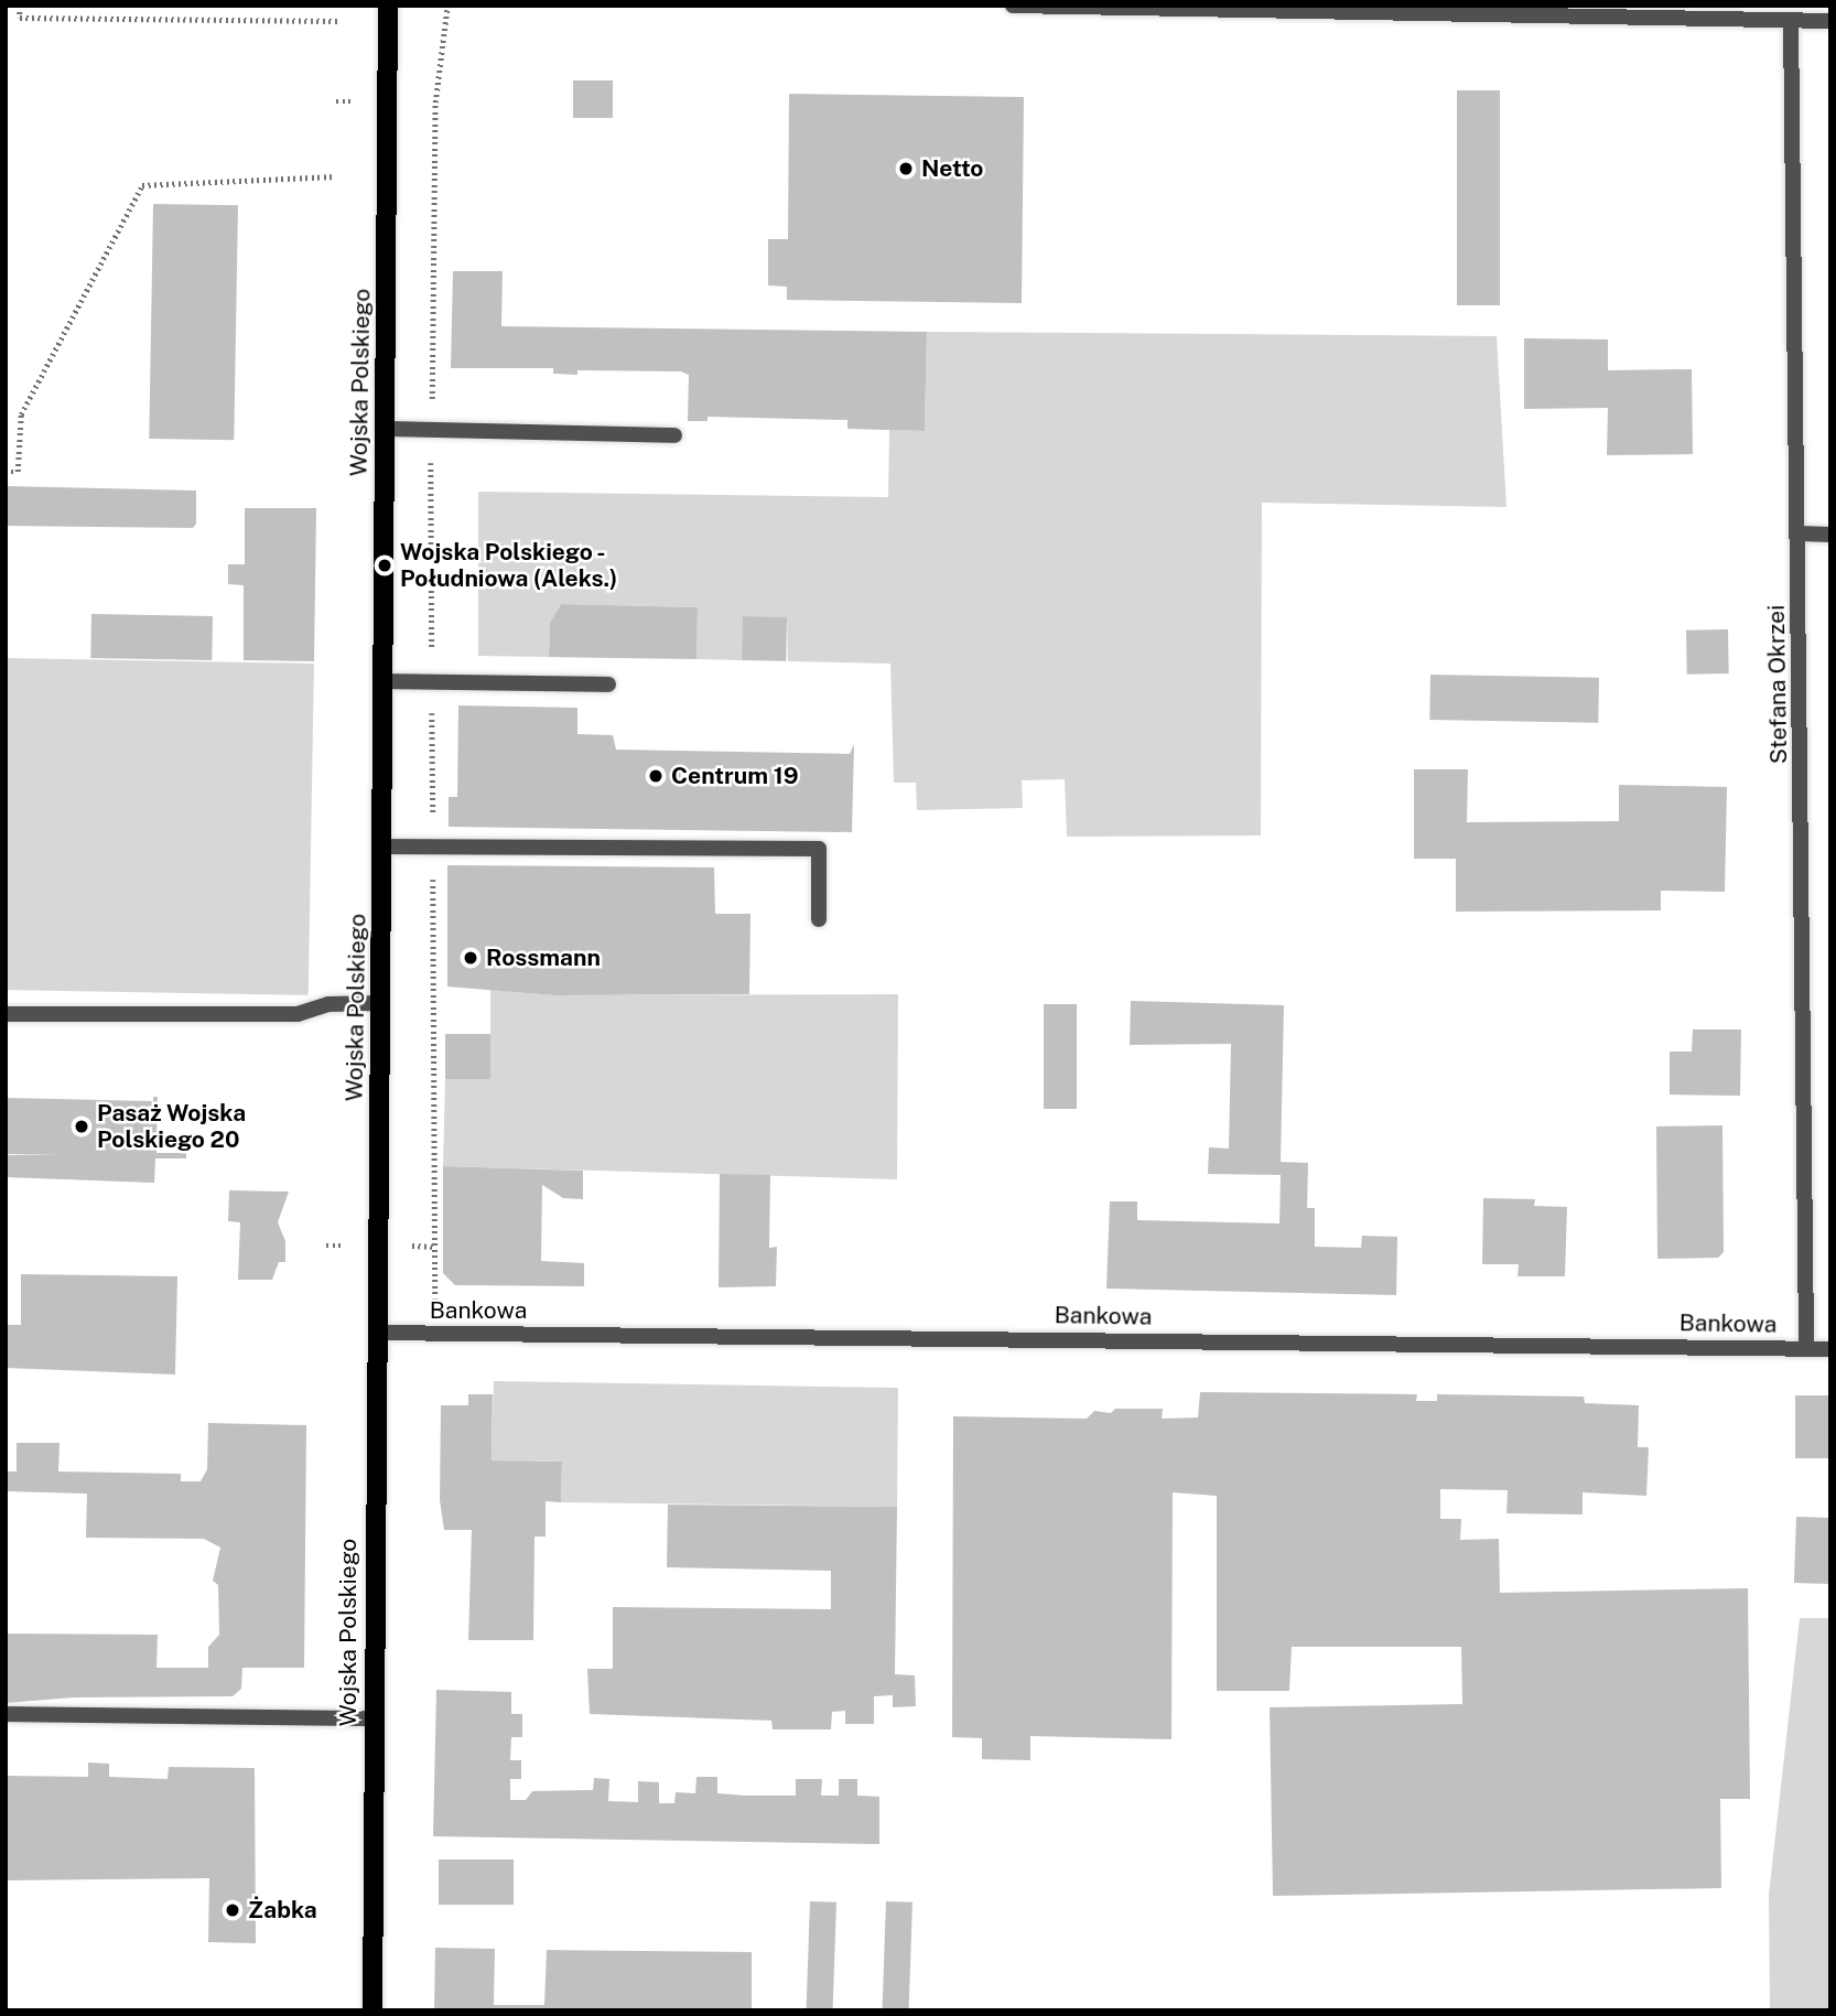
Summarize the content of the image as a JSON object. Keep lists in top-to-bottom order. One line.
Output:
{"streets":{"main road":["Wojska Polskiego"],"street":["Stefana Okrzei","Bankowa"]},"crossings":[["Wojska Polskiego","Bankowa"],["Stefana Okrzei","Bankowa"]],"places":["Netto","Wojska Polskiego - Południowa (Aleks.)","Centrum 19","Rossmann","Pasaż Wojska Polskiego 20","Żabka"]}
